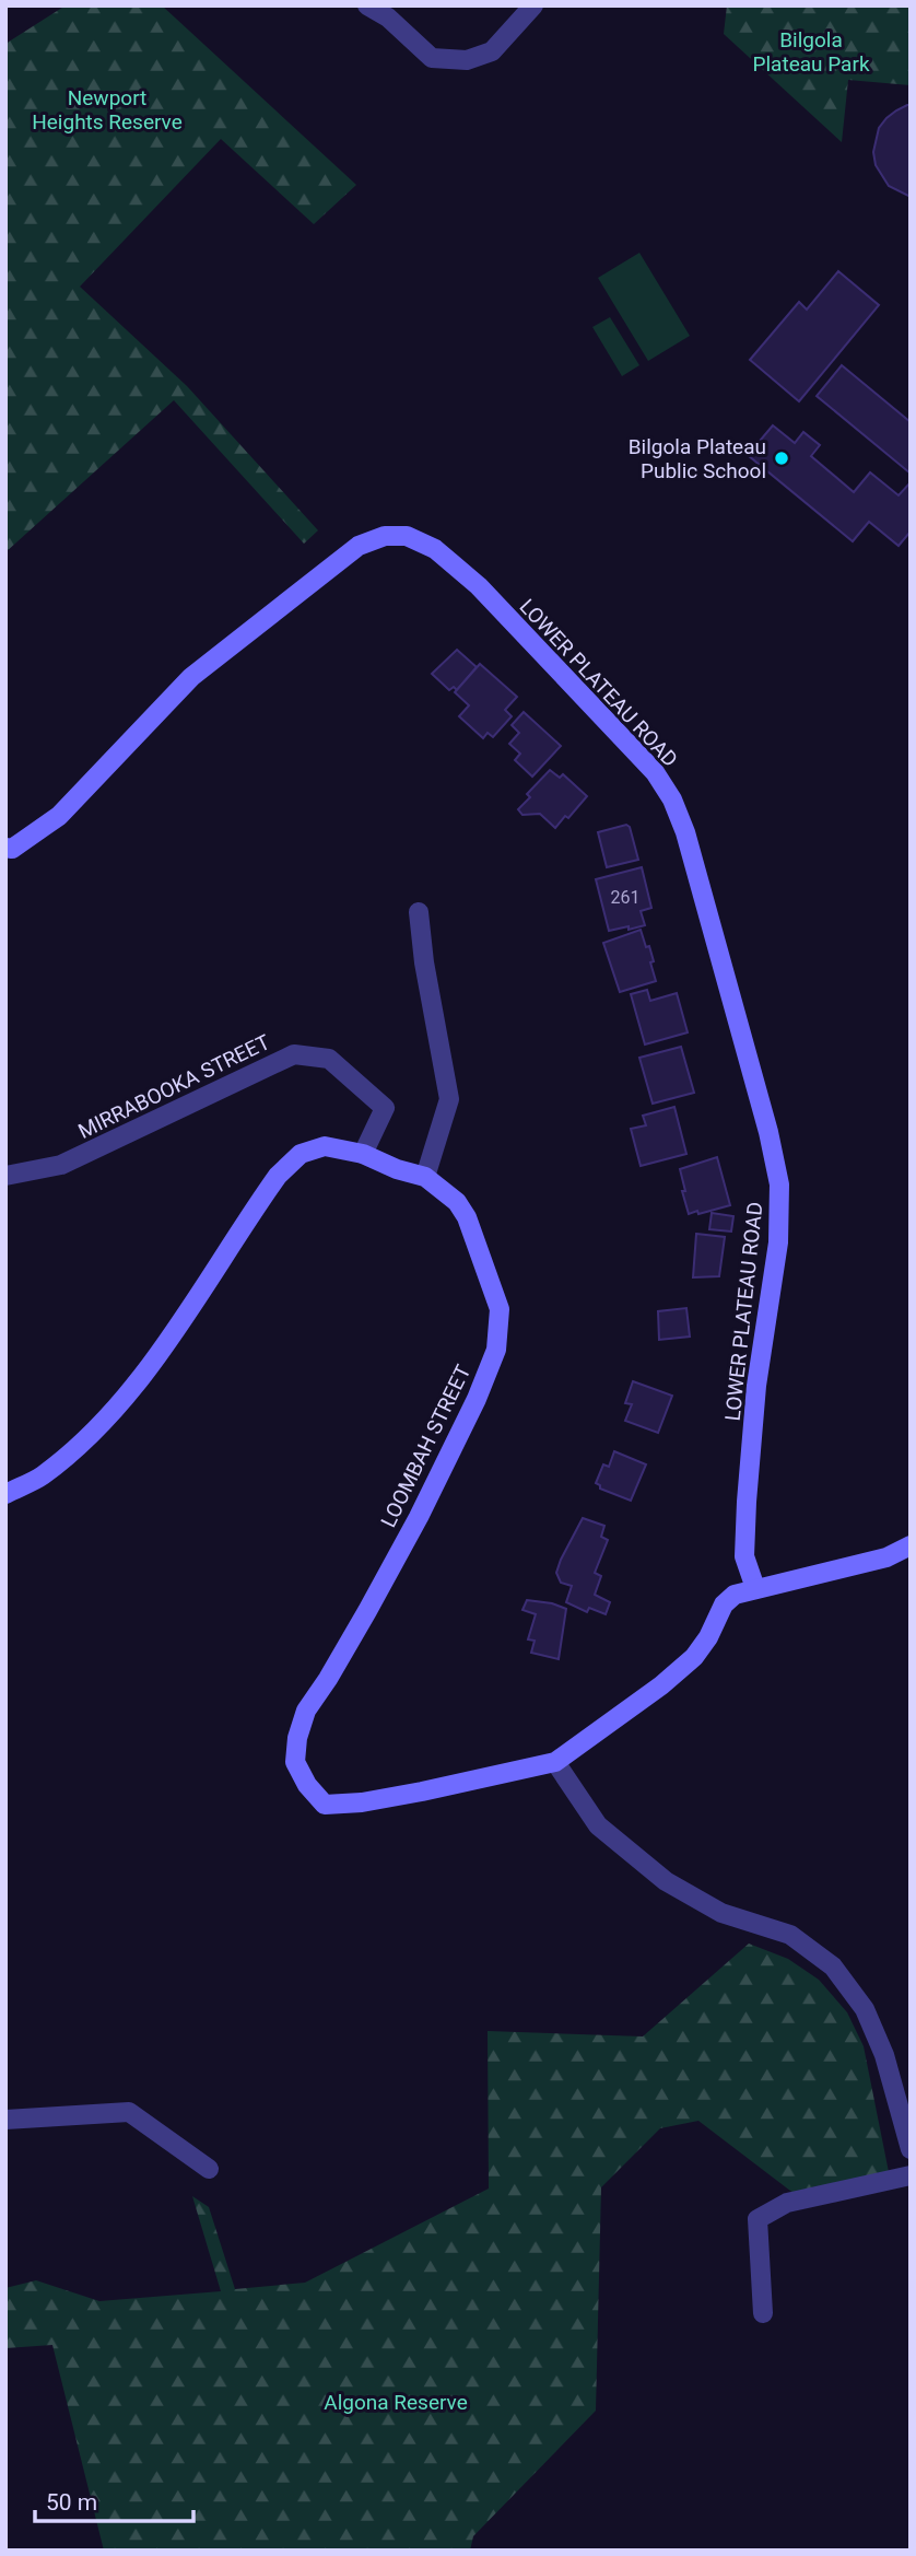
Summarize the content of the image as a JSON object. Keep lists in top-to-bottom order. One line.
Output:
{"streets":{"street":["LOWER PLATEAU ROAD","MIRRABOOKA STREET","LOOMBAH STREET"]},"crossings":[["LOWER PLATEAU ROAD","LOOMBAH STREET"],["MIRRABOOKA STREET","LOOMBAH STREET"]],"parks":["Bilgola Plateau Park","Newport Heights Reserve","Algona Reserve"],"places":["Bilgola Plateau Public School"],"house_numbers":["261"],"scale_bar":"50 m"}
